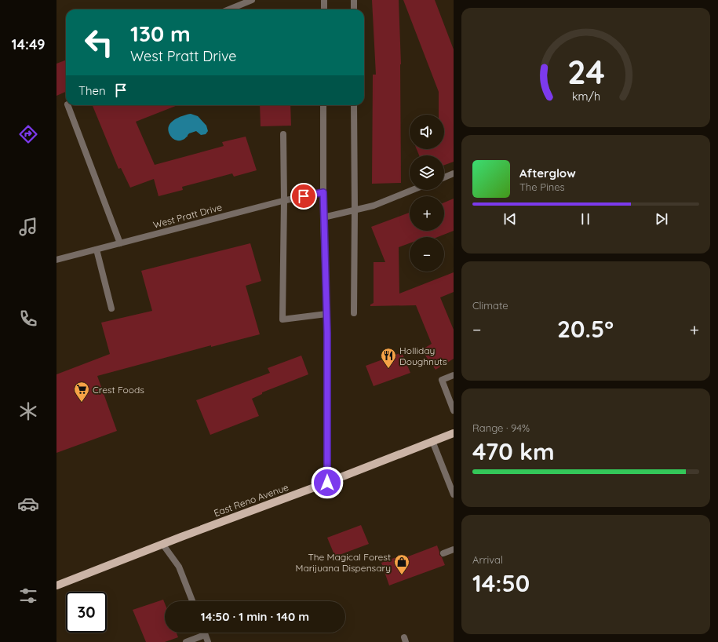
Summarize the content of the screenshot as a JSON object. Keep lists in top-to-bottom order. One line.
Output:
{"streets":{"main road":["East Reno Avenue"],"street":["West Pratt Drive"]},"places":{"restaurant":["Holliday Doughnuts"],"supermarket":["Crest Foods"],"shop":["The Magical Forest Marijuana Dispensary"]},"page":{"tabs":"14:49","turn":["130 m","West Pratt Drive"],"then":"Then","map_buttons":["+","−"],"song":["Afterglow","The Pines"],"tile":["Climate",["Range · 94%","470 km"],["Arrival","14:50"]],"heat":["−","20.5°","+"],"limit":"30","trip":"14:50 · 1 min · 140 m","gauge":["24","km/h"]}}
